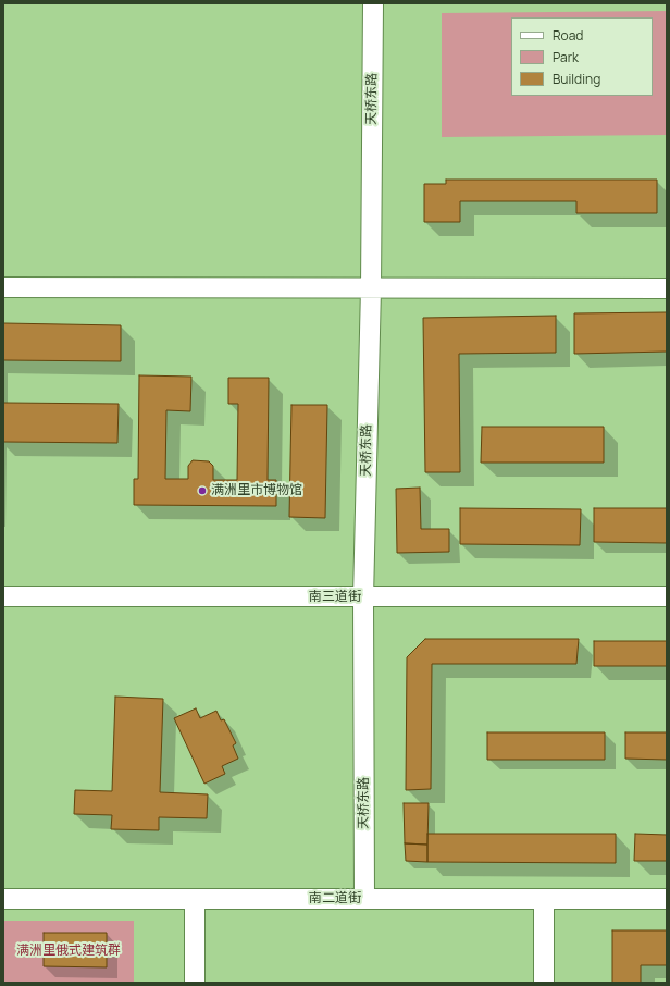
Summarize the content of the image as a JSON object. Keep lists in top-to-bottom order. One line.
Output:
{"streets":{"street":["天桥东路","南三道街","南二道街"]},"crossings":[["天桥东路","南三道街"],["天桥东路","南二道街"]],"parks":["满洲里俄式建筑群"],"places":["满洲里市博物馆"],"legend":["Road","Park","Building"]}
